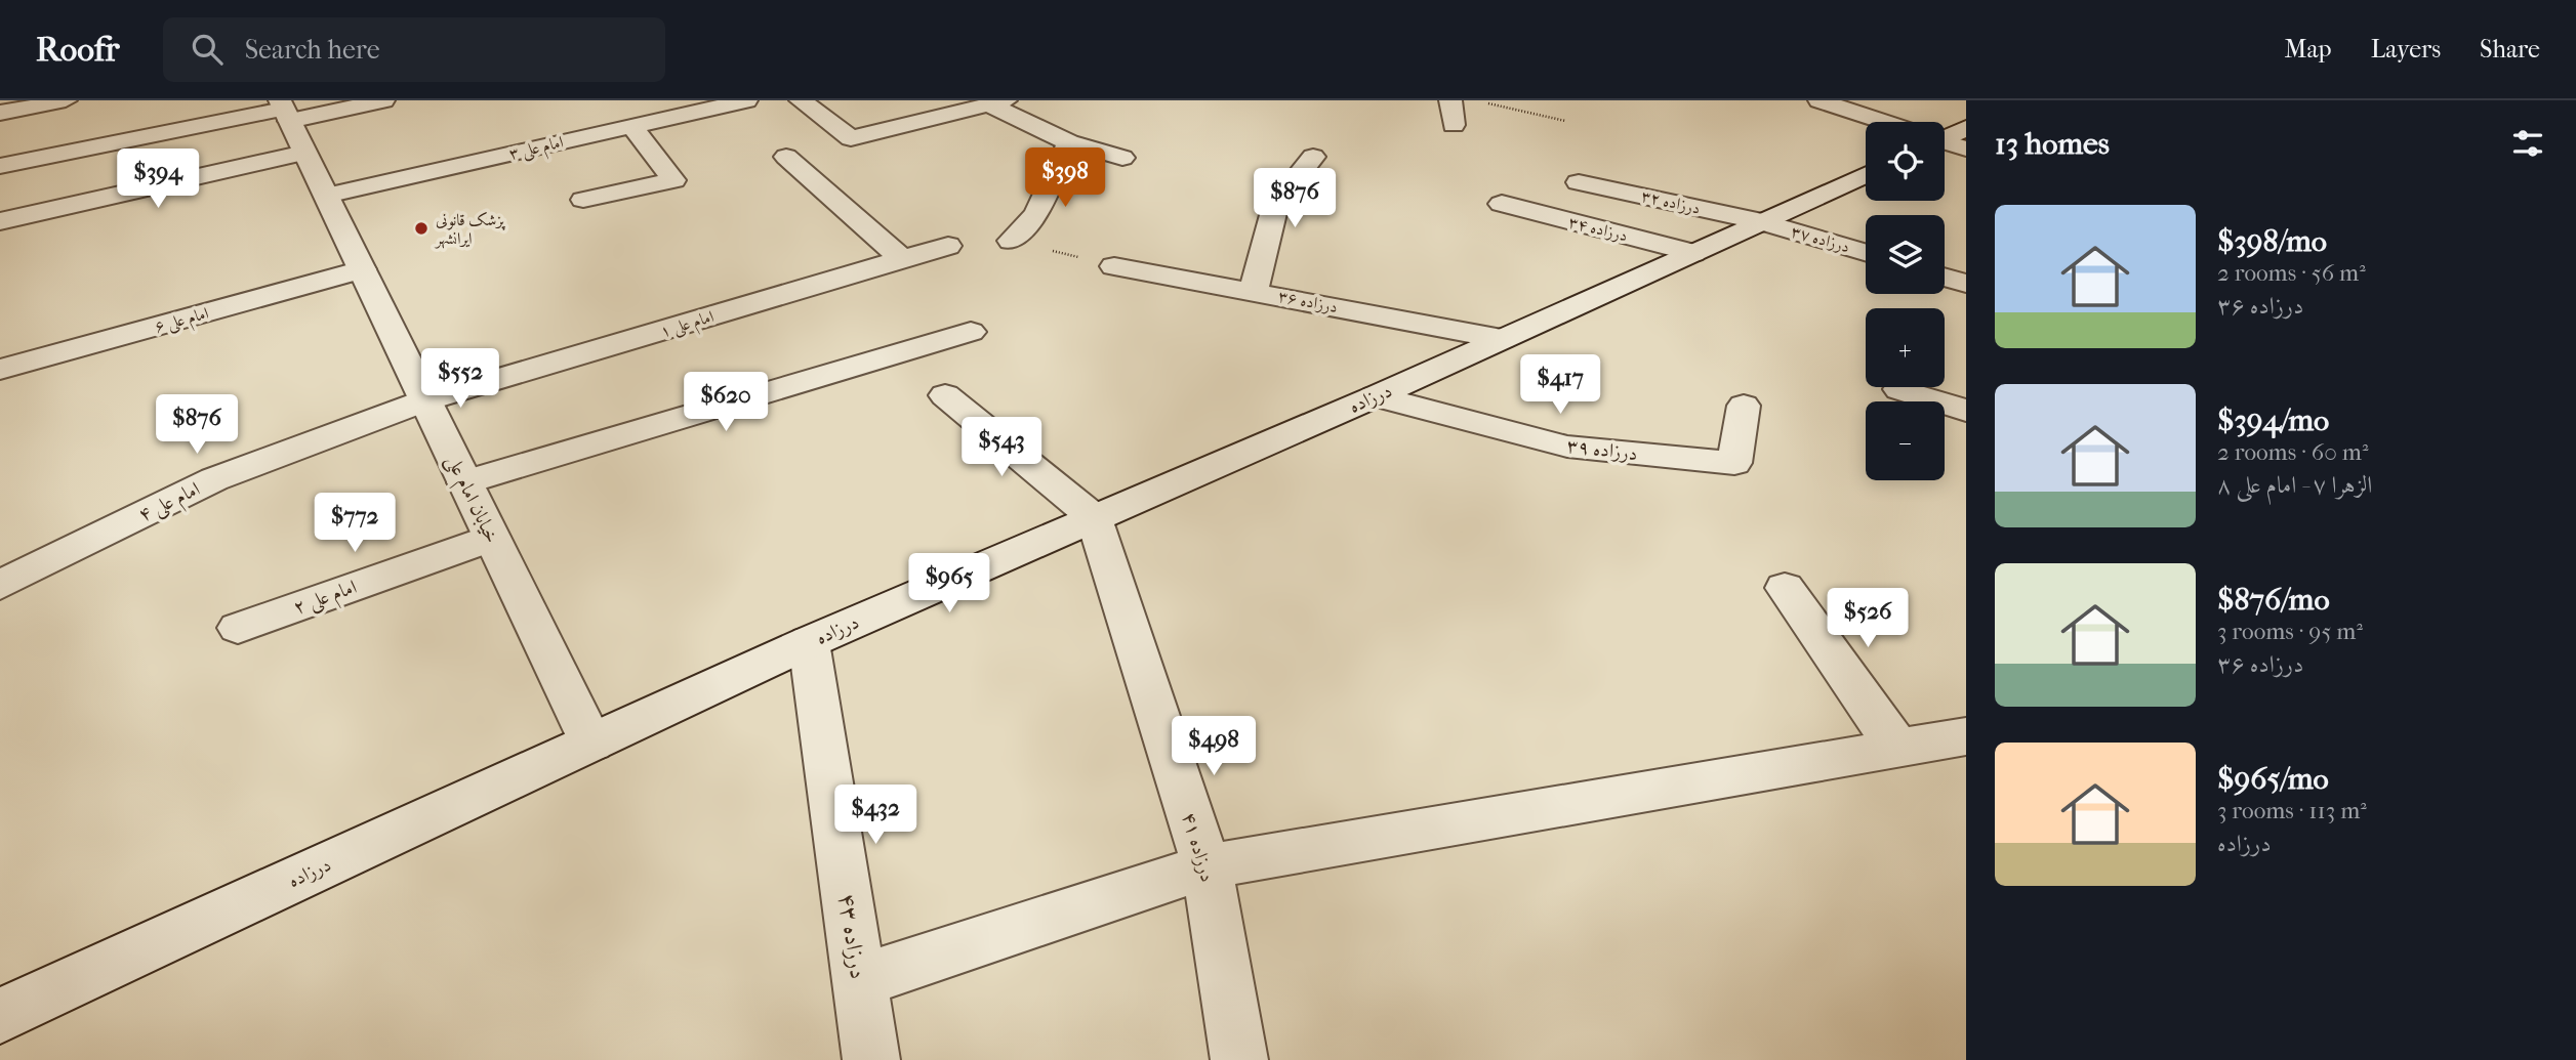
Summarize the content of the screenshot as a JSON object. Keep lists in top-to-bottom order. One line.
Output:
{"streets":{"street":["امام علی ۳","درزاده ۳۲","درزاده ۳۴","درزاده ۳۷","درزاده ۳۶","امام علی ۶","امام علی ۱","درزاده","درزاده ۳۹","خیابان امام علی","امام علی ۴","امام علی ۲","درزاده ۴۱","درزاده ۴۳"]},"crossings":[["امام علی ۳","خیابان امام علی"],["درزاده ۳۲","درزاده ۳۷"],["درزاده ۳۲","درزاده"],["درزاده ۳۴","درزاده"],["درزاده ۳۷","درزاده"],["درزاده ۳۶","درزاده"],["امام علی ۶","خیابان امام علی"],["امام علی ۱","خیابان امام علی"],["امام علی ۱","امام علی ۴"],["درزاده","درزاده ۳۹"],["درزاده","خیابان امام علی"],["درزاده","درزاده ۴۱"],["درزاده","درزاده ۴۳"],["خیابان امام علی","امام علی ۴"],["خیابان امام علی","امام علی ۲"]],"places":["پزشک قانونی ایرانشهر"],"page":{"header":"Roofr","search":"Search here","nav":["Map","Layers","Share"],"heading":"13 homes","map_buttons":["+","−"],"price":["$398","$394","$876","$552","$417","$620","$876","$543","$772","$965","$526","$498","$432"],"list":[{"name":"$398/mo","note":"2 rooms · 56 m² · درزاده ۳۶"},{"name":"$394/mo","note":"2 rooms · 60 m² · الزهرا ۷ - امام علی ۸"},{"name":"$876/mo","note":"3 rooms · 95 m² · درزاده ۳۶"},{"name":"$965/mo","note":"3 rooms · 113 m² · درزاده"}]}}
